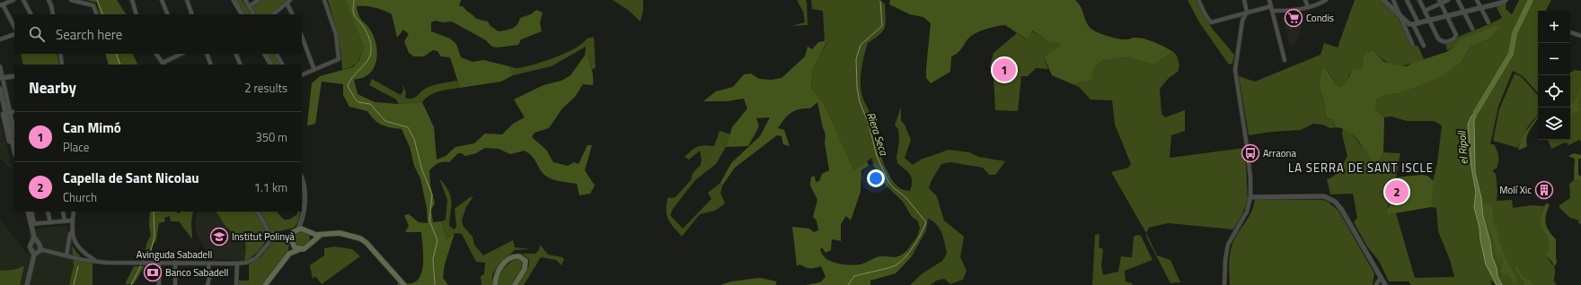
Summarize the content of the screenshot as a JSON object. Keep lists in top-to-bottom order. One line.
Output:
{"streets":{"street":["Avinguda Sabadell"]},"districts":["LA SERRA DE SANT ISCLE"],"water":["Riera Seca","el Ripoll"],"places":{"supermarket":["Condis"],"bus stop":["Arraona"],"building":["Molí Xic"],"school or university":["Institut Polinyà"],"bank":["Banco Sabadell"]},"page":{"map_buttons":["+","−"],"search":"Search here","pins":["1","2"],"heading":["Nearby","2 results"],"list":[{"mark":"1","name":"Can Mimó","note":"Place","value":"350 m"},{"mark":"2","name":"Capella de Sant Nicolau","note":"Church","value":"1.1 km"}]}}
